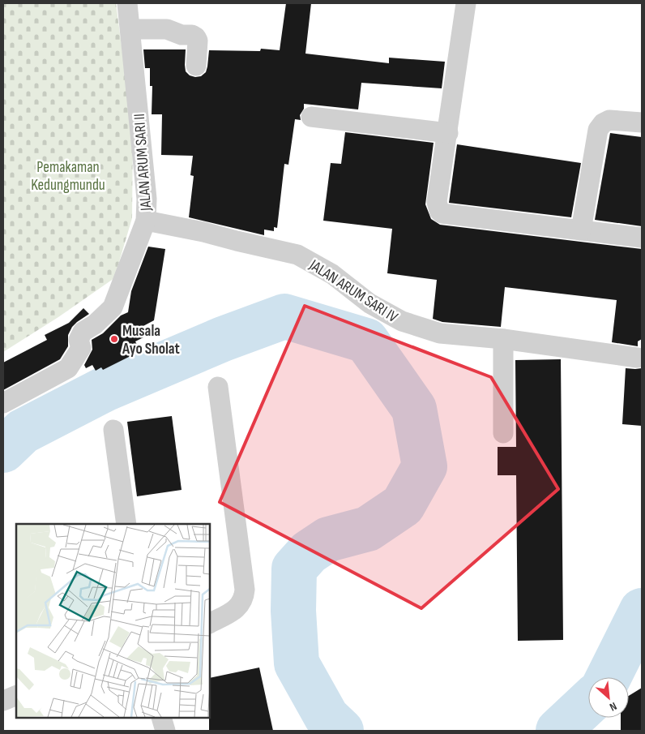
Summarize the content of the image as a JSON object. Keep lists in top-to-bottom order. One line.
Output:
{"streets":{"street":["JALAN ARUM SARI II","JALAN ARUM SARI IV"]},"crossings":[["JALAN ARUM SARI II","JALAN ARUM SARI IV"]],"parks":["Pemakaman Kedungmundu"],"places":["Musala Ayo Sholat"],"north":"bottom right"}
